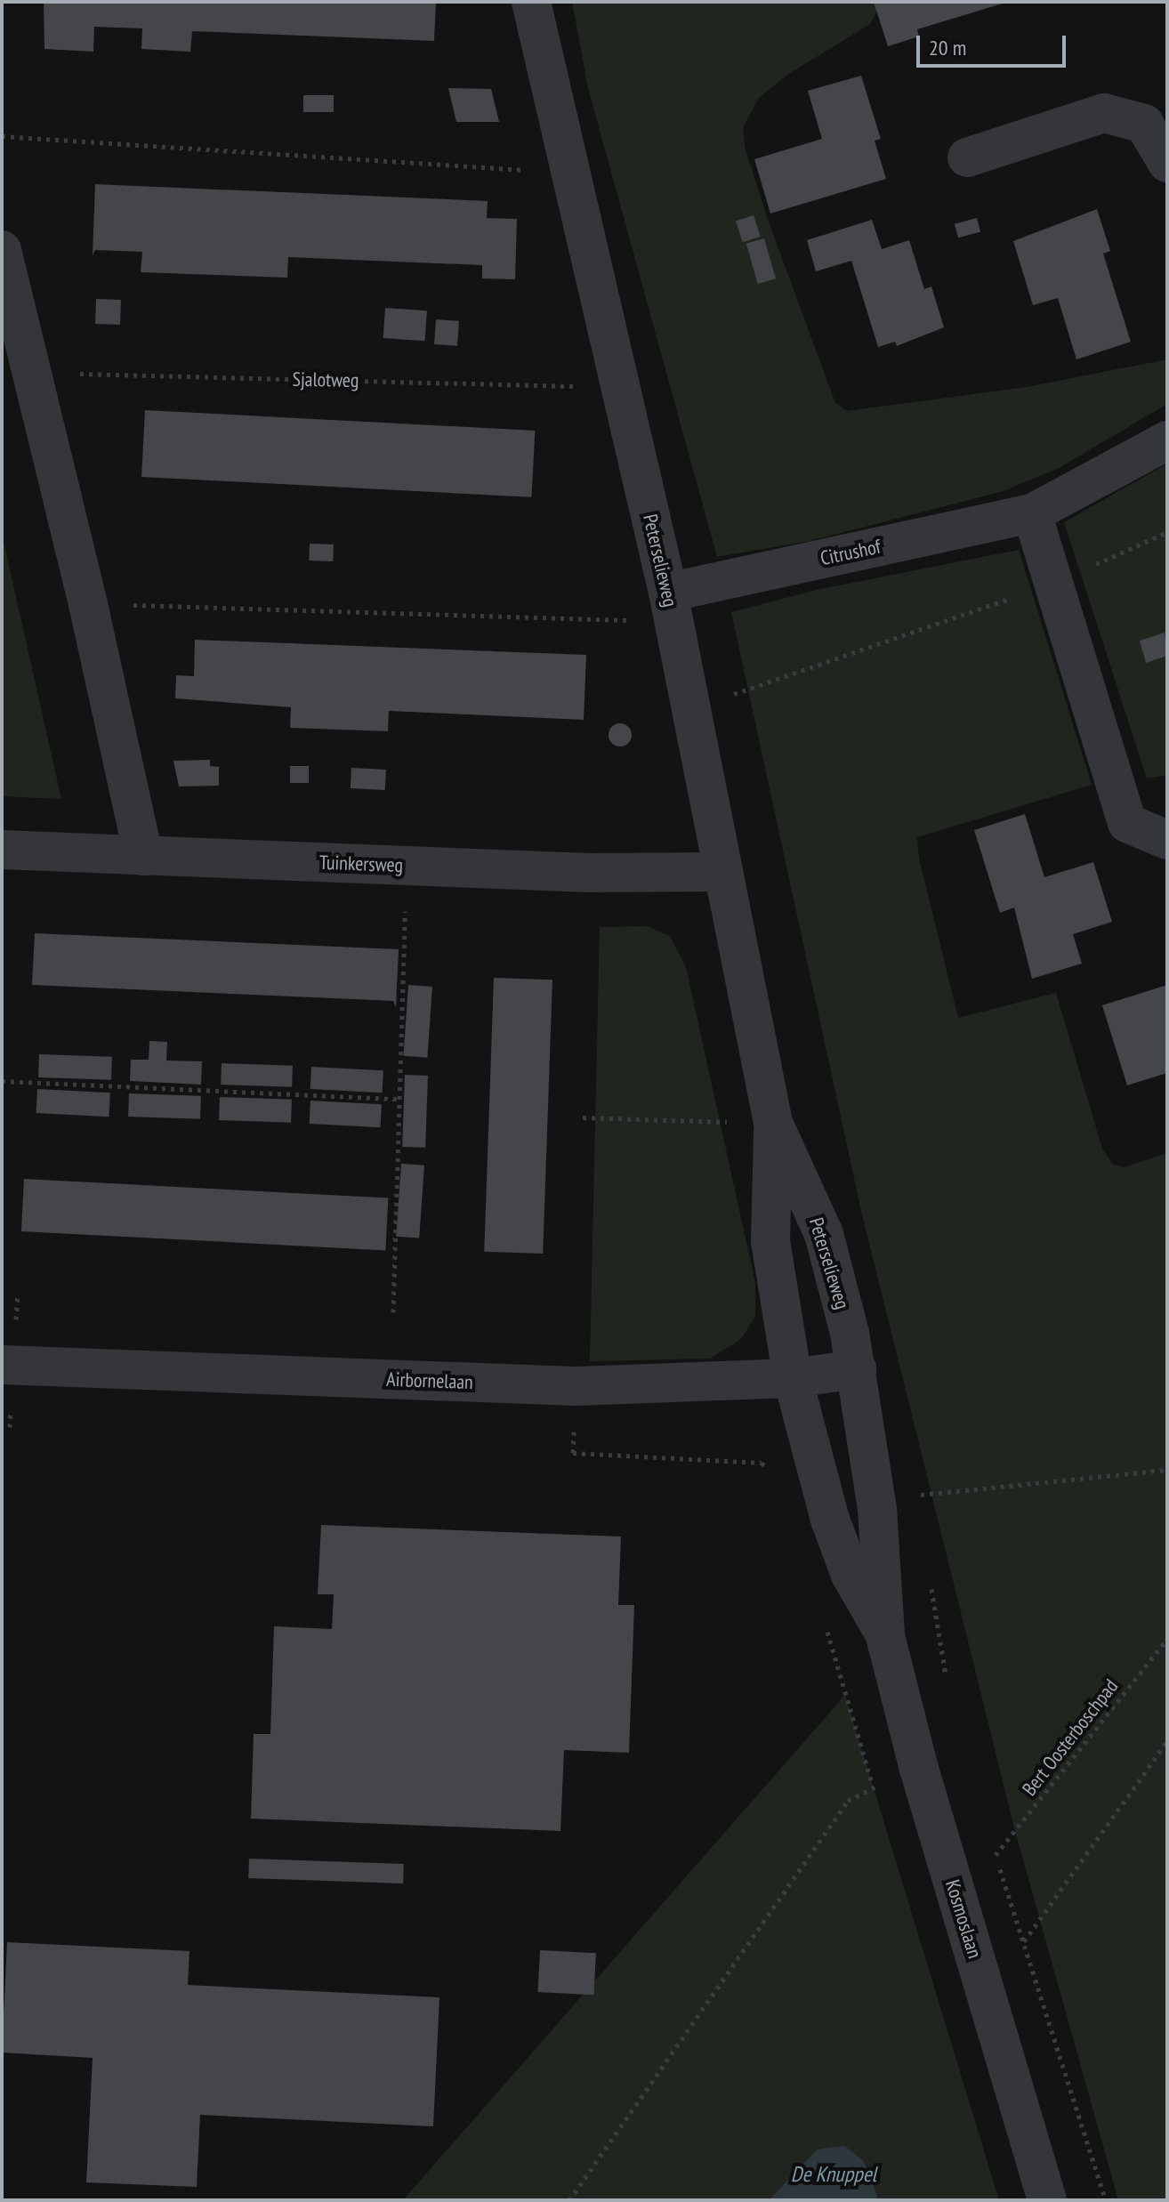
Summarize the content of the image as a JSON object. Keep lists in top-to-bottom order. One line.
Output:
{"streets":{"street":["Citrushof","Peterselieweg","Tuinkersweg","Airbornelaan","Kosmoslaan"],"path":["Sjalotweg","Bert Oosterboschpad"]},"crossings":[["Sjalotweg","Peterselieweg"],["Citrushof","Peterselieweg"],["Peterselieweg","Tuinkersweg"],["Peterselieweg","Airbornelaan"],["Peterselieweg","Kosmoslaan"],["Airbornelaan","Kosmoslaan"]],"water":["De Knuppel"],"scale_bar":"20 m"}
